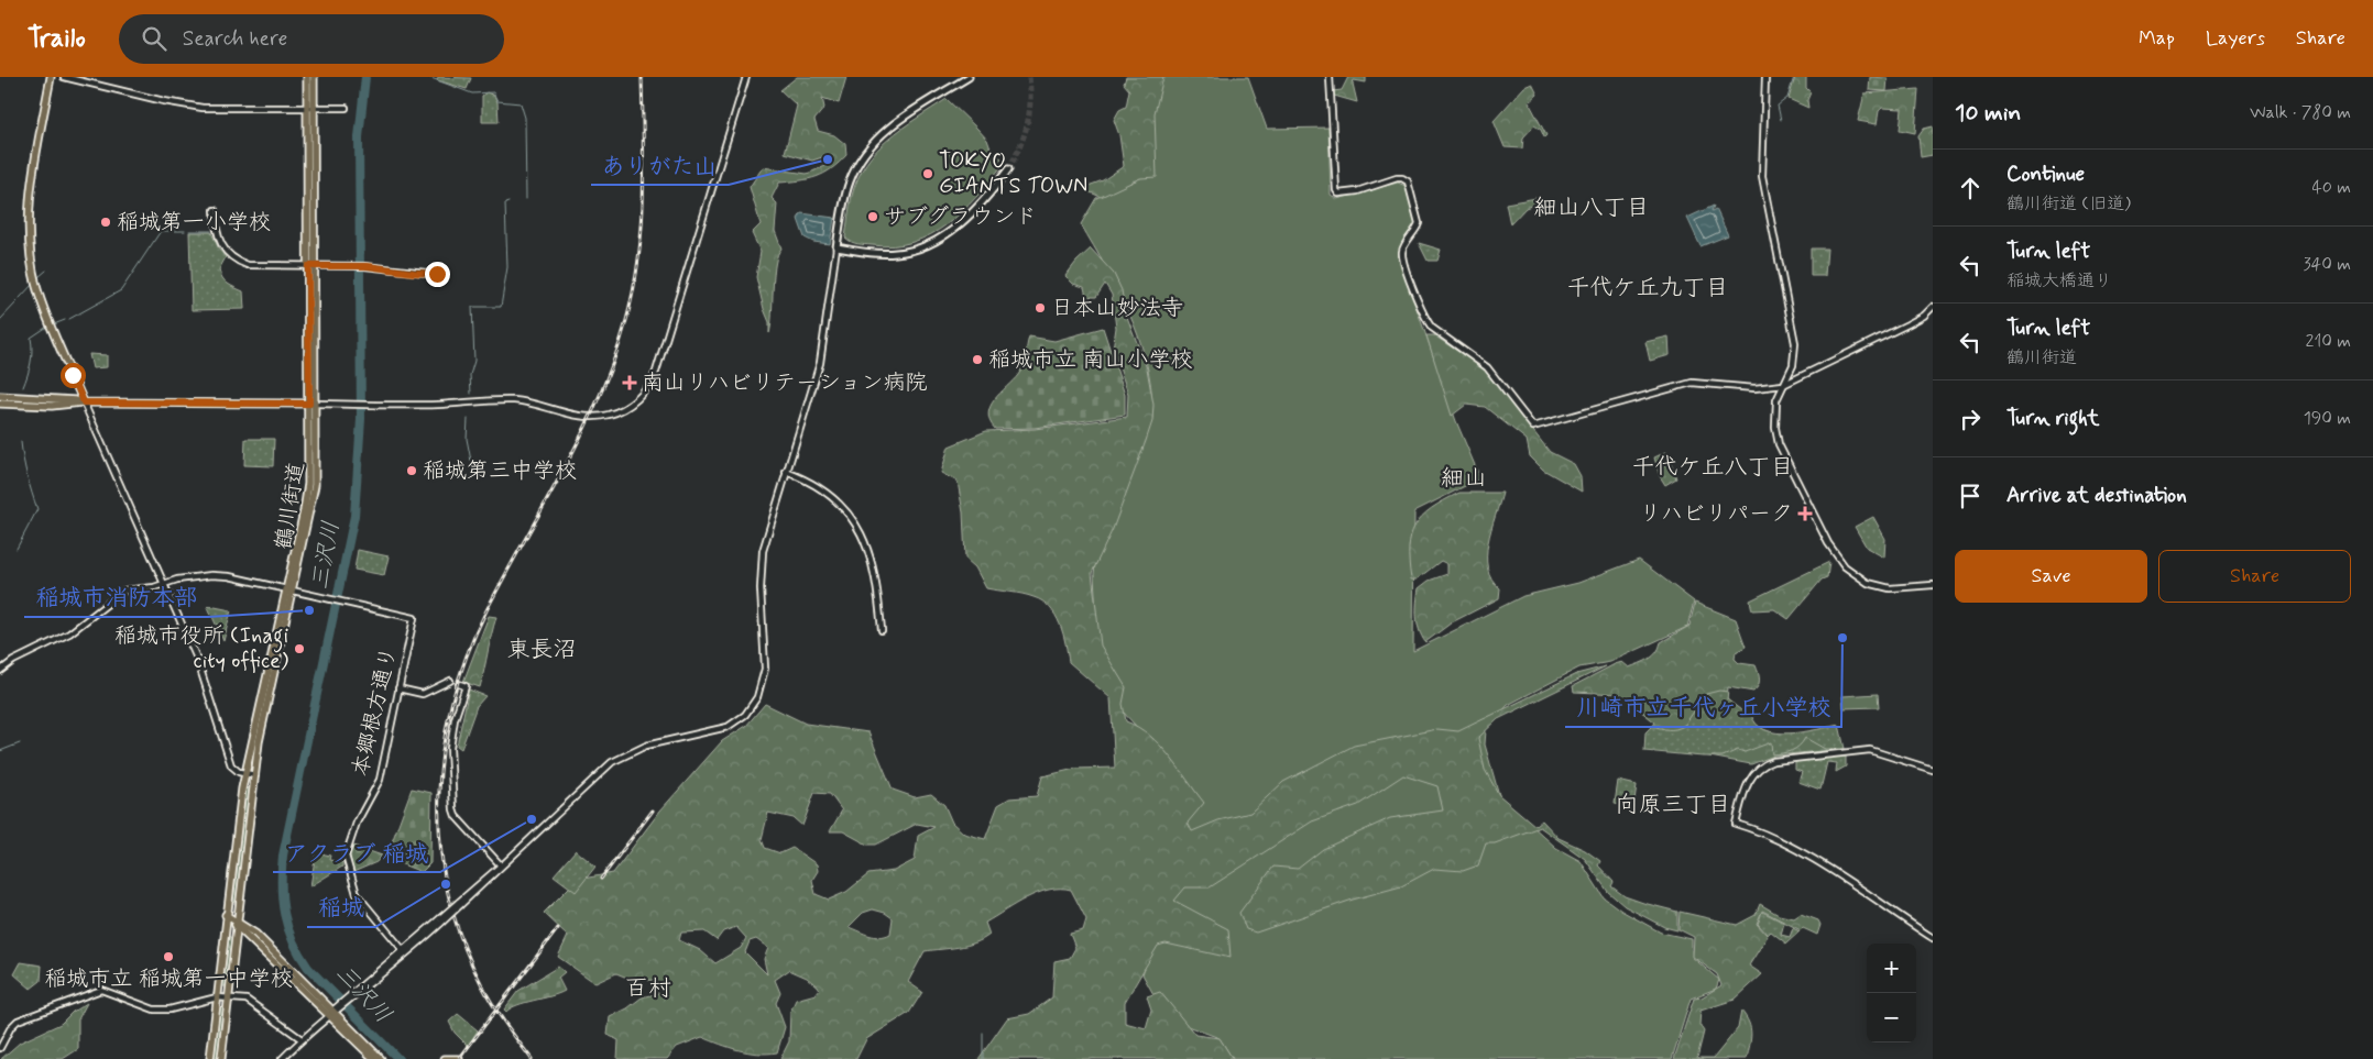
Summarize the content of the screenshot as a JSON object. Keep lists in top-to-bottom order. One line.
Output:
{"streets":{"main road":["鶴川街道"],"street":["本郷根方通り"]},"crossings":[["鶴川街道","本郷根方通り"]],"districts":["細山八丁目","千代ケ丘九丁目","千代ケ丘八丁目","細山","東長沼","向原三丁目","百村"],"water":["三沢川"],"places":{"other":["ありがた山","TOKYO GIANTS TOWN","サブグラウンド","稲城第一小学校","日本山妙法寺","稲城市立 南山小学校","稲城第三中学校","稲城市消防本部","川崎市立千代ヶ丘小学校","稲城市役所 (Inagi city office)","アクラブ 稲城","稲城","稲城市立 稲城第一中学校"],"health":["南山リハビリテーション病院","リハビリパーク"]},"page":{"header":"Trailo","search":"Search here","nav":["Map","Layers","Share"],"heading":["10 min","Walk · 780 m"],"list":[["Continue","鶴川街道 (旧道)","40 m"],["Turn left","稲城大橋通り","340 m"],["Turn left","鶴川街道","210 m"],["Turn right","190 m"],"Arrive at destination"],"buttons":["Save","Share"],"map_buttons":["+","−"]}}
